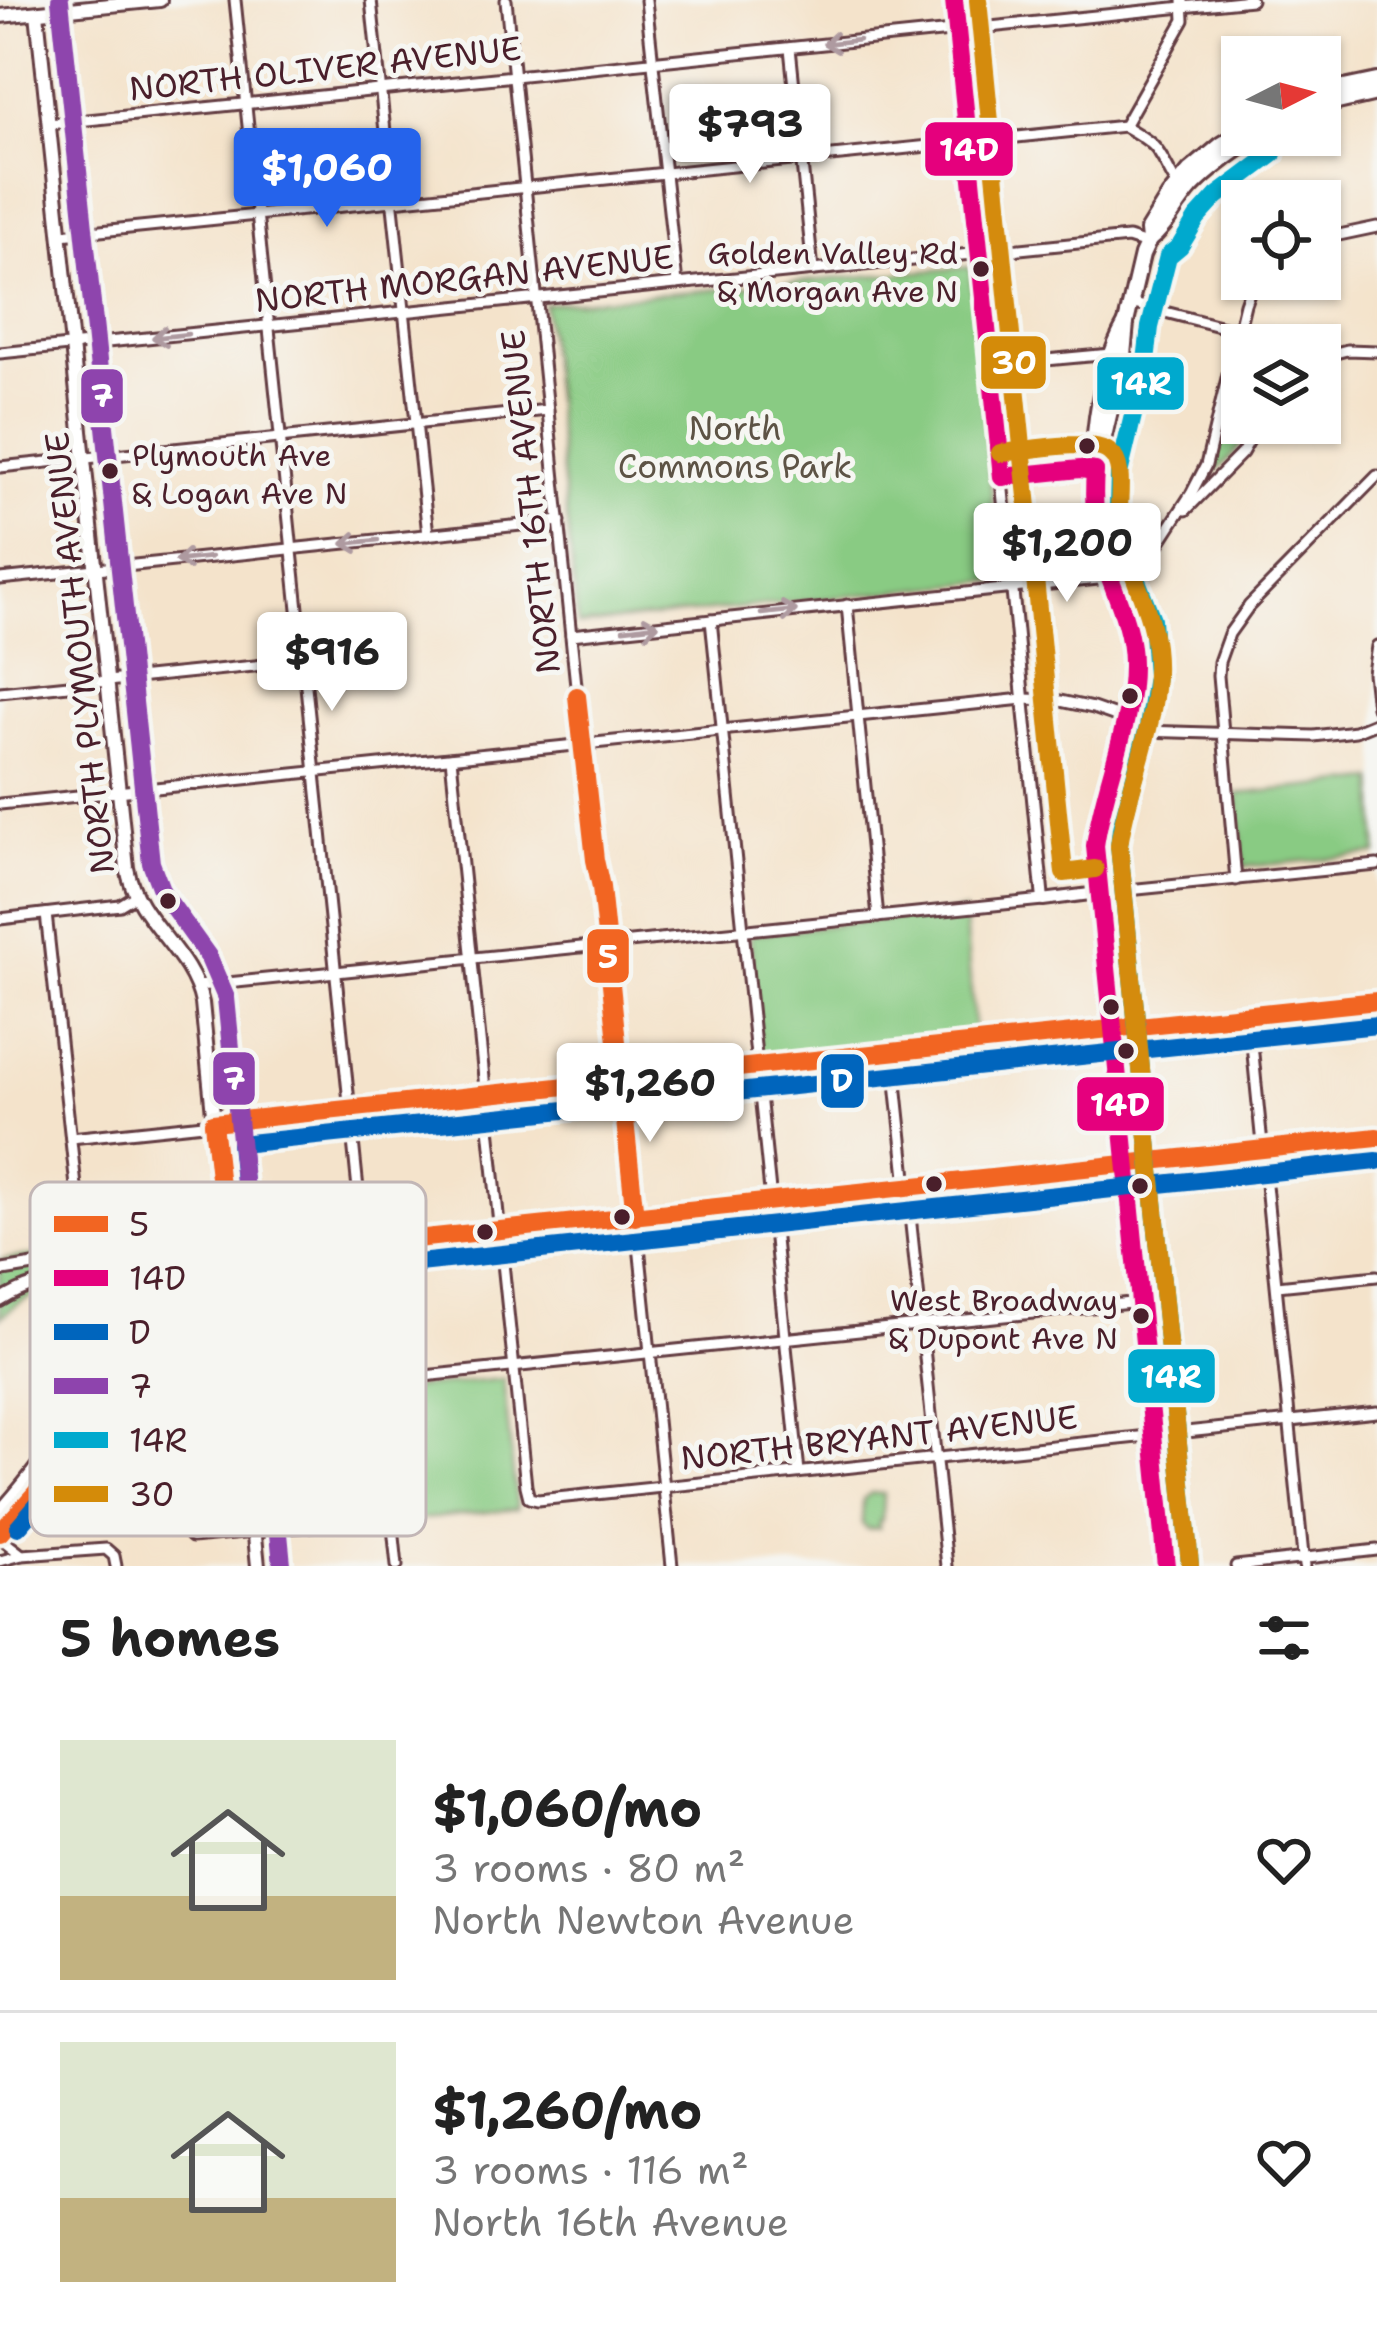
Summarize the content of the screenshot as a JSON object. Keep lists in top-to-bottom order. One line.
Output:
{"streets":{"main road":["NORTH PLYMOUTH AVENUE"],"street":["NORTH OLIVER AVENUE","NORTH MORGAN AVENUE","NORTH 16TH AVENUE","NORTH BRYANT AVENUE"]},"crossings":[["NORTH OLIVER AVENUE","NORTH 16TH AVENUE"],["NORTH OLIVER AVENUE","NORTH PLYMOUTH AVENUE"],["NORTH MORGAN AVENUE","NORTH 16TH AVENUE"],["NORTH MORGAN AVENUE","NORTH PLYMOUTH AVENUE"],["NORTH 16TH AVENUE","NORTH BRYANT AVENUE"]],"parks":["North Commons Park"],"places":["Golden Valley Rd & Morgan Ave N","Plymouth Ave & Logan Ave N","West Broadway & Dupont Ave N"],"lines":["transit line 14D","transit line 7","transit line 30","transit line 14R","transit line 5","transit line D"],"legend":["5","14D","D","7","14R","30"],"north":"right","page":{"price":["$793","$1,060","$1,200","$916","$1,260"],"heading":"5 homes","list":[{"name":"$1,060/mo","note":"3 rooms · 80 m² · North Newton Avenue"},{"name":"$1,260/mo","note":"3 rooms · 116 m² · North 16th Avenue"}]}}
